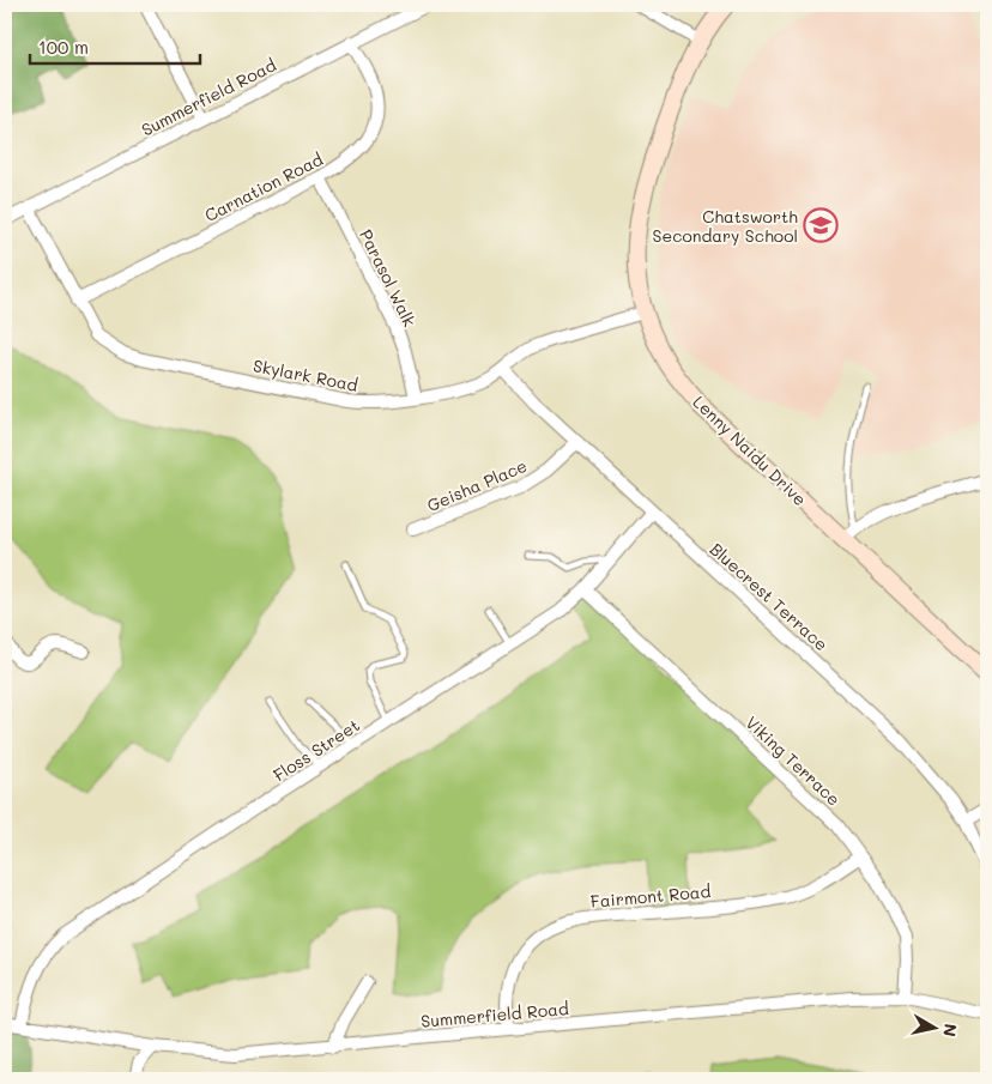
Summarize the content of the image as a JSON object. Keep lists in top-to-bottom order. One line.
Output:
{"streets":{"street":["Summerfield Road","Carnation Road","Parasol Walk","Skylark Road","Lenny Naidu Drive","Geisha Place","Bluecrest Terrace","Floss Street","Viking Terrace","Fairmont Road"]},"crossings":[["Summerfield Road","Carnation Road"],["Summerfield Road","Skylark Road"],["Summerfield Road","Floss Street"],["Summerfield Road","Viking Terrace"],["Summerfield Road","Fairmont Road"],["Carnation Road","Parasol Walk"],["Carnation Road","Skylark Road"],["Parasol Walk","Skylark Road"],["Skylark Road","Lenny Naidu Drive"],["Skylark Road","Bluecrest Terrace"],["Geisha Place","Bluecrest Terrace"],["Bluecrest Terrace","Floss Street"],["Floss Street","Viking Terrace"],["Viking Terrace","Fairmont Road"]],"places":{"school or university":["Chatsworth Secondary School"]},"scale_bar":"100 m","north":"right"}
